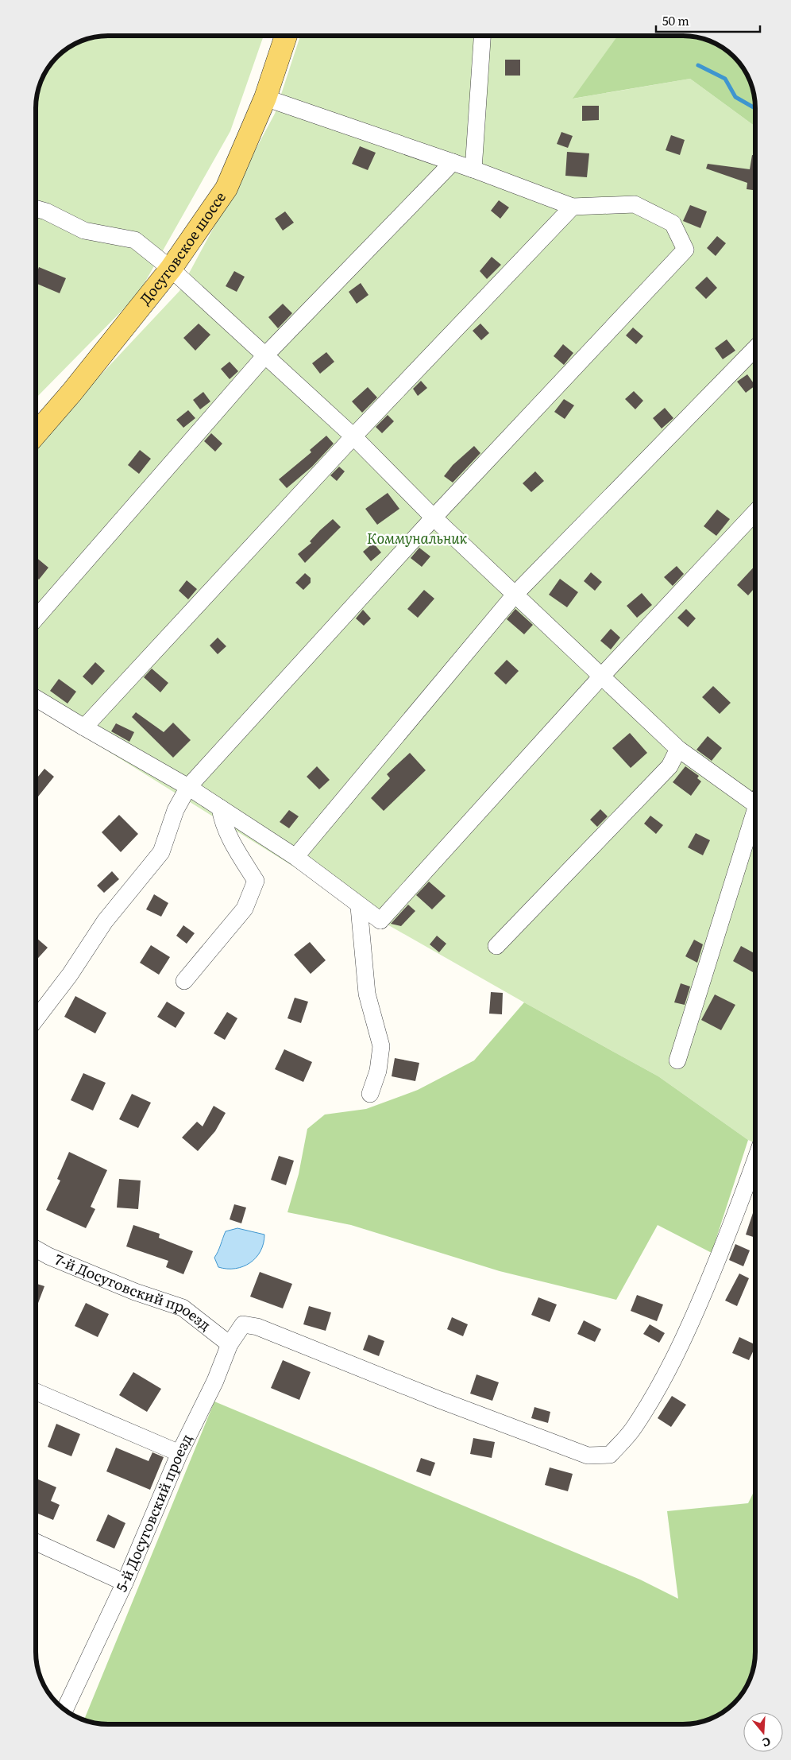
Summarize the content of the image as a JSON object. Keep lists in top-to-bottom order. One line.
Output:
{"streets":{"main road":["Досуговское шоссе"],"street":["7-й Досуговский проезд","5-й Досуговский проезд"]},"crossings":[["7-й Досуговский проезд","5-й Досуговский проезд"]],"parks":["Коммунальник"],"scale_bar":"50 m","north":"bottom"}
